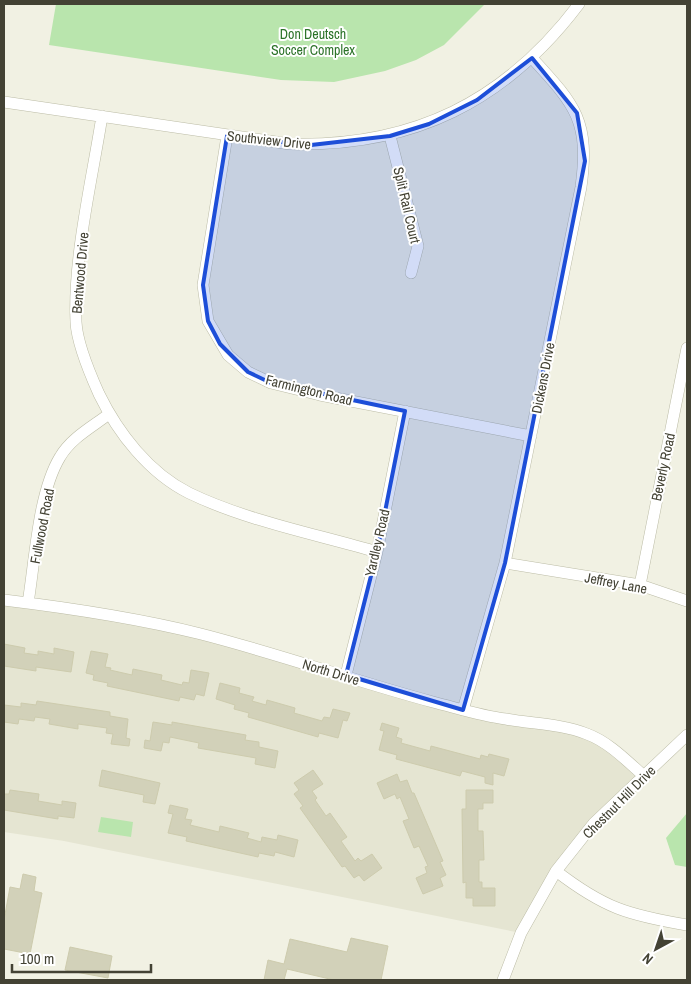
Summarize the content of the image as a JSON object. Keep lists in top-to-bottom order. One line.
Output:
{"streets":{"street":["Southview Drive","Split Rail Court","Bentwood Drive","Dickens Drive","Farmington Road","Beverly Road","Fullwood Road","Yardley Road","Jeffrey Lane","North Drive","Chestnut Hill Drive"]},"crossings":[["Southview Drive","Split Rail Court"],["Southview Drive","Bentwood Drive"],["Southview Drive","Dickens Drive"],["Southview Drive","Farmington Road"],["Bentwood Drive","Fullwood Road"],["Bentwood Drive","Yardley Road"],["Dickens Drive","Farmington Road"],["Dickens Drive","Jeffrey Lane"],["Dickens Drive","North Drive"],["Farmington Road","Yardley Road"],["Beverly Road","Jeffrey Lane"],["Fullwood Road","North Drive"],["Yardley Road","North Drive"],["North Drive","Chestnut Hill Drive"]],"parks":["Don Deutsch Soccer Complex"],"scale_bar":"100 m","north":"bottom left"}
